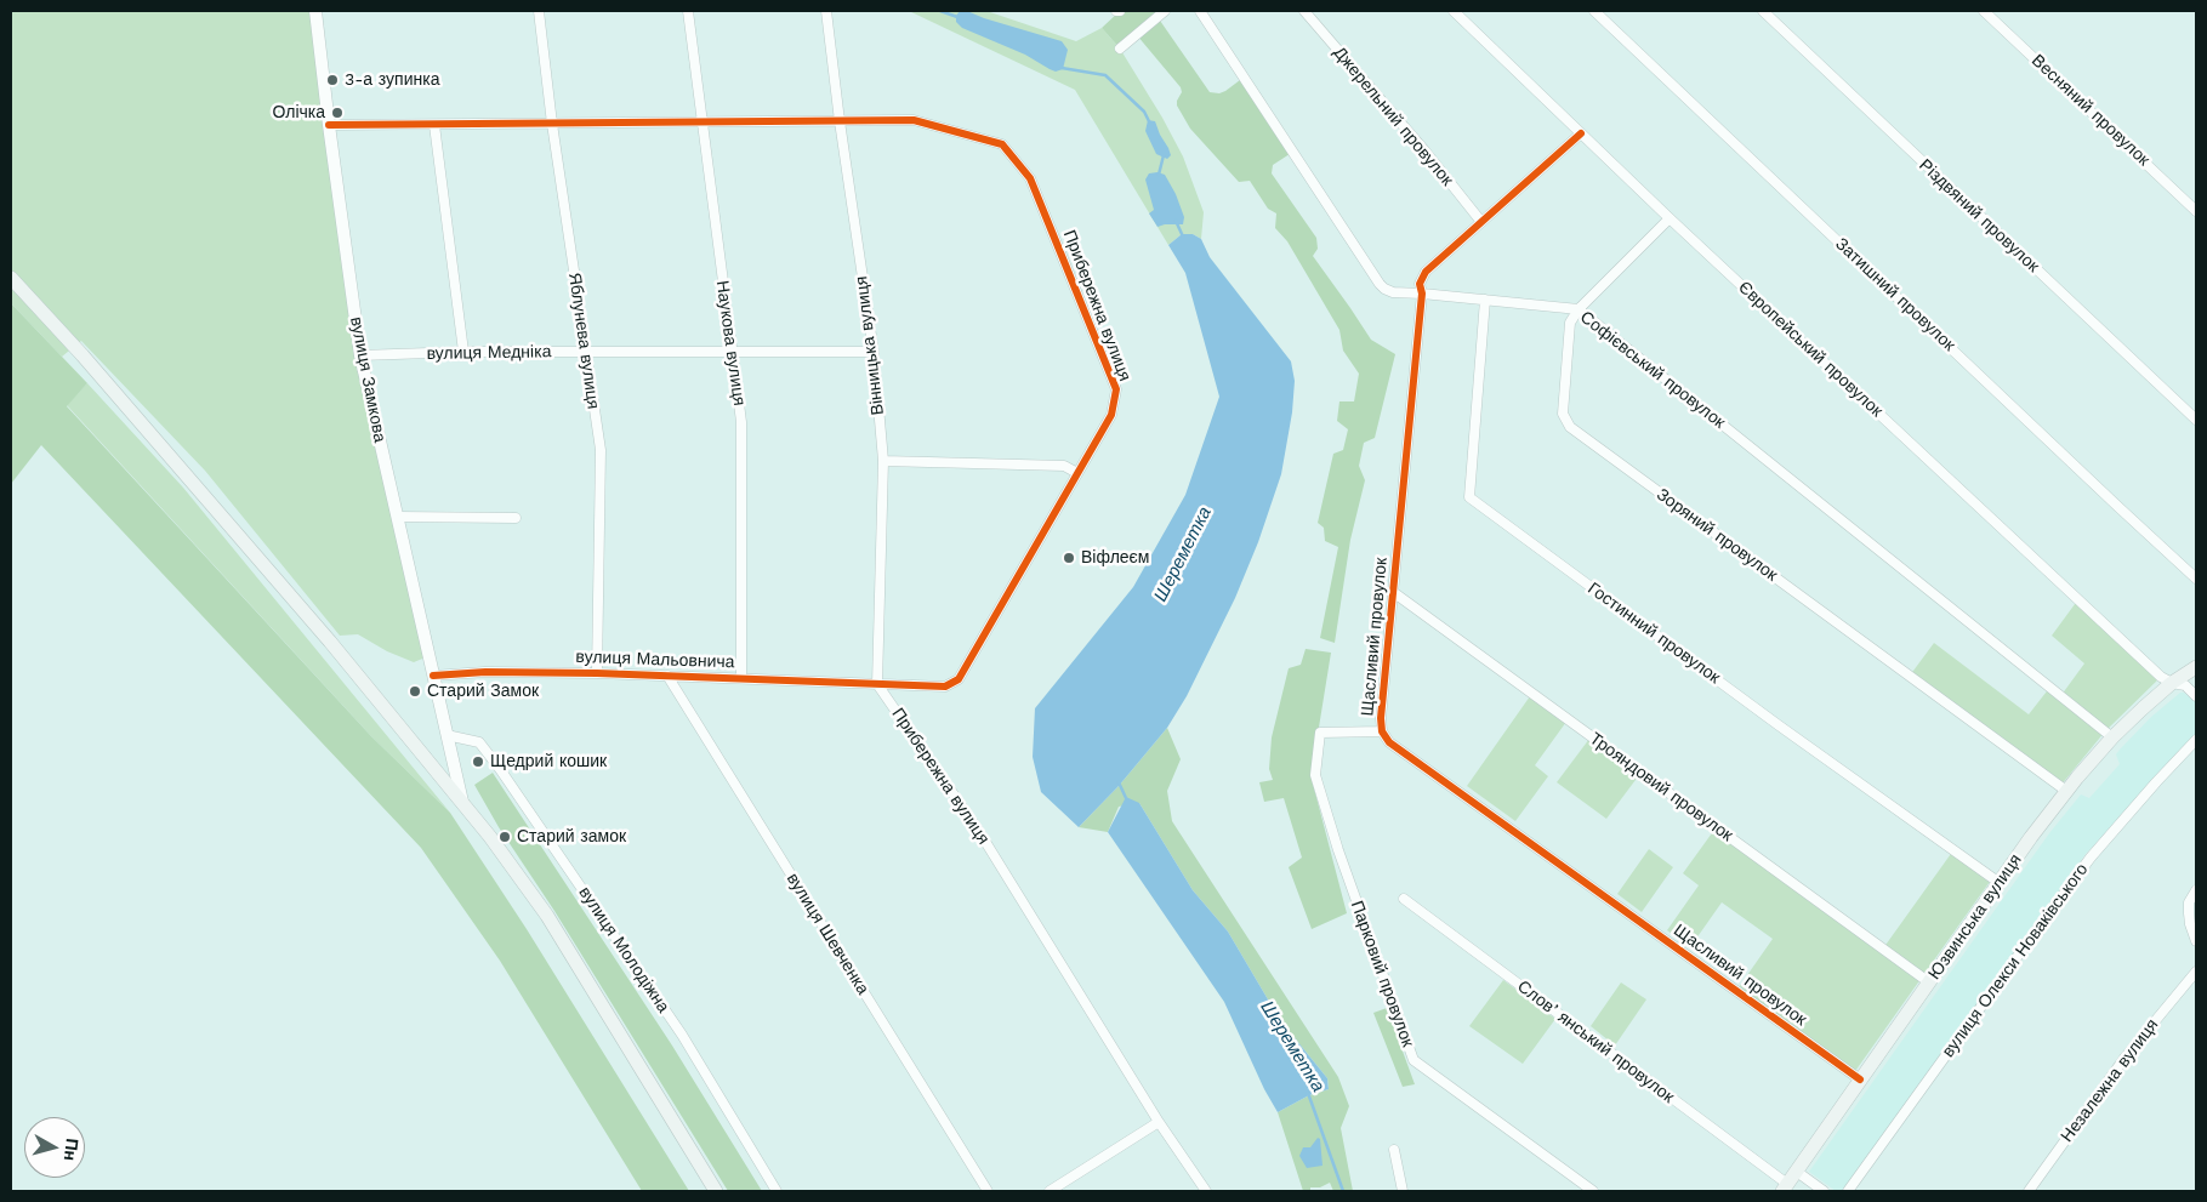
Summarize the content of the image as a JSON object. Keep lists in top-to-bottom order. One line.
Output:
{"streets":{"main road":["Юзвинська вулиця"],"street":["Весняний провулок","Джерельний провулок","Різдвяний провулок","Затишний провулок","Прибережна вулиця","Яблунева вулиця","Наукова вулиця","Вінницька вулиця","Європейський провулок","вулиця Медніка","Софієвський провулок","вулиця Замкова","Зоряний провулок","Гостинний провулок","Щасливий провулок","вулиця Мальовнича","Трояндовий провулок","вулиця Шевченка","вулиця Молодіжна","вулиця Олекси Новаківського","Парковий провулок","Словʼянський провулок","Незалежна вулиця"]},"crossings":[["Джерельний провулок","Щасливий провулок"],["Прибережна вулиця","Яблунева вулиця"],["Прибережна вулиця","Наукова вулиця"],["Прибережна вулиця","Вінницька вулиця"],["Прибережна вулиця","вулиця Замкова"],["Прибережна вулиця","вулиця Мальовнича"],["Яблунева вулиця","вулиця Медніка"],["Яблунева вулиця","вулиця Мальовнича"],["Наукова вулиця","вулиця Медніка"],["Наукова вулиця","вулиця Мальовнича"],["Вінницька вулиця","вулиця Медніка"],["Вінницька вулиця","вулиця Мальовнича"],["Європейський провулок","Зоряний провулок"],["Європейський провулок","Щасливий провулок"],["Європейський провулок","Юзвинська вулиця"],["вулиця Медніка","вулиця Замкова"],["Софієвський провулок","Зоряний провулок"],["Софієвський провулок","Гостинний провулок"],["Софієвський провулок","Щасливий провулок"],["Софієвський провулок","Юзвинська вулиця"],["вулиця Замкова","вулиця Мальовнича"],["вулиця Замкова","вулиця Молодіжна"],["Зоряний провулок","Юзвинська вулиця"],["Гостинний провулок","Юзвинська вулиця"],["Щасливий провулок","Трояндовий провулок"],["Щасливий провулок","Юзвинська вулиця"],["Щасливий провулок","Парковий провулок"],["вулиця Мальовнича","вулиця Шевченка"],["Трояндовий провулок","Юзвинська вулиця"],["Юзвинська вулиця","Словʼянський провулок"]],"water":["Шереметка"],"places":["3-а зупинка","Олічка","Віфлеєм","Старий Замок","Щедрий кошик","Старий замок"],"north":"right"}
